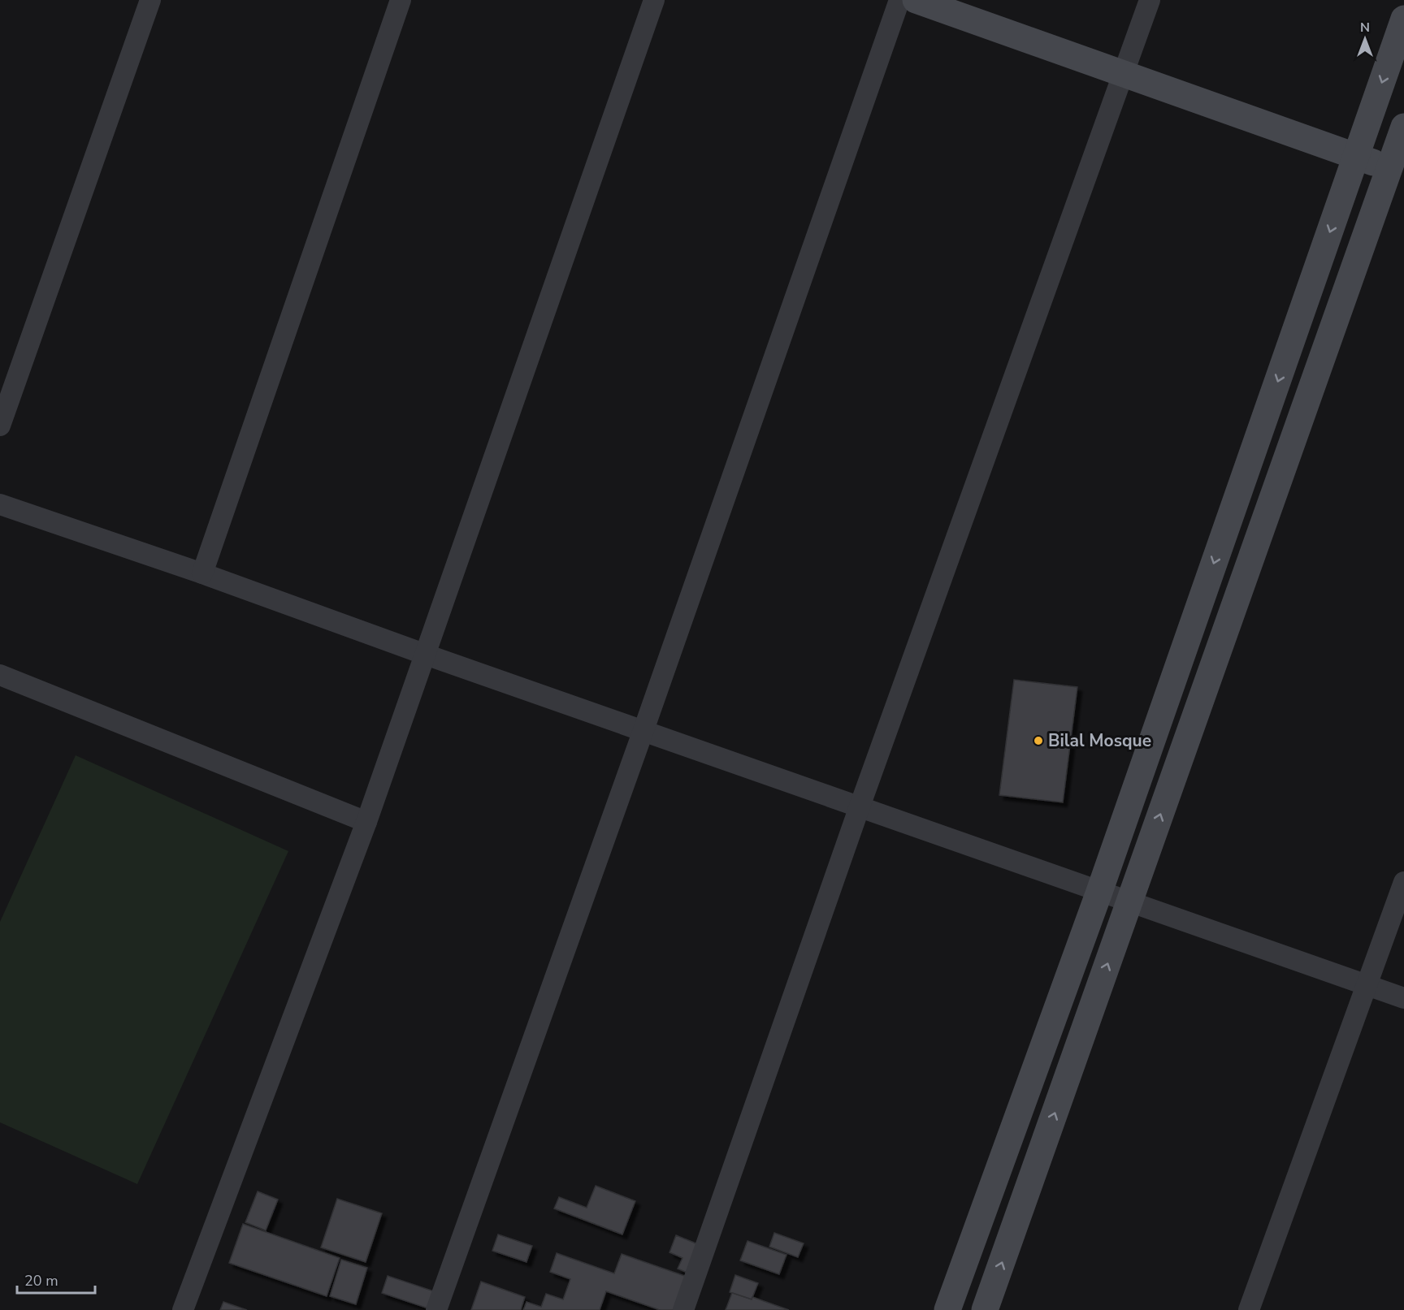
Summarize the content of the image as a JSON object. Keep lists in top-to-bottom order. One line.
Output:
{"places":["Bilal Mosque"],"scale_bar":"20 m","north":"top"}
